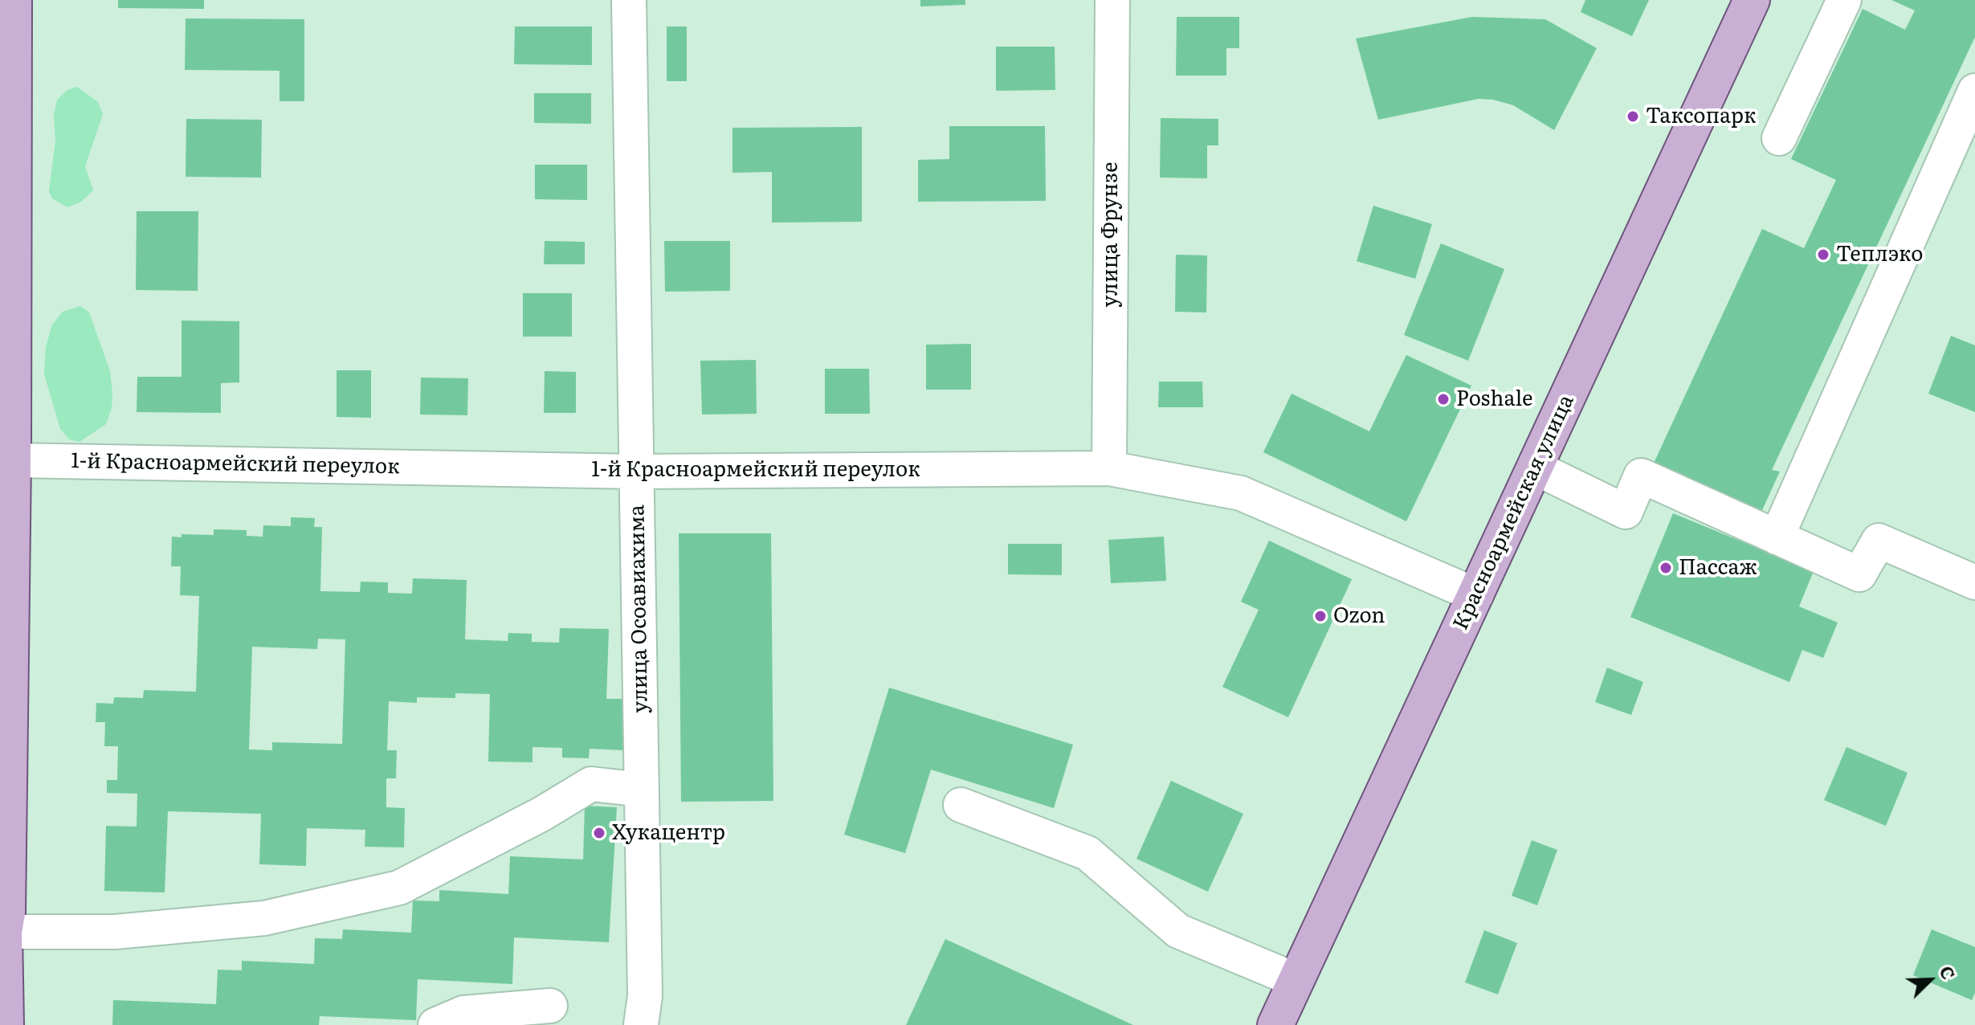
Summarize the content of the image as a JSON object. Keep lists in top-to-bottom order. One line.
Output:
{"streets":{"main road":["Красноармейская улица"],"street":["улица Фрунзе","1-й Красноармейский переулок","улица Осоавиахима"]},"crossings":[["улица Фрунзе","1-й Красноармейский переулок"],["1-й Красноармейский переулок","Красноармейская улица"],["1-й Красноармейский переулок","улица Осоавиахима"]],"places":["Таксопарк","Теплэко","Poshale","Пассаж","Ozon","Хукацентр"],"north":"top right"}
